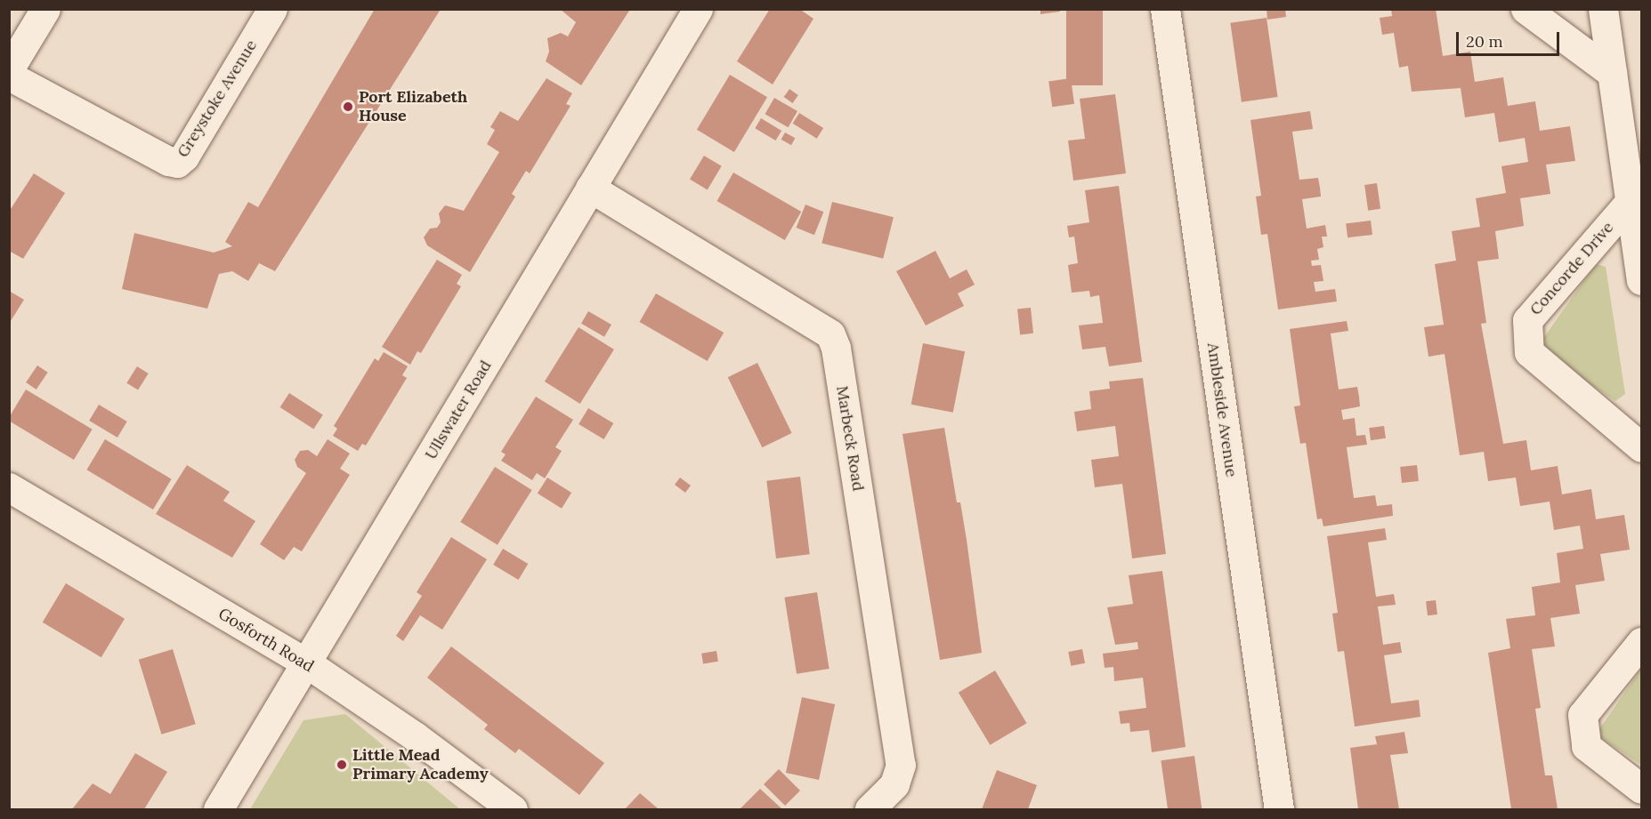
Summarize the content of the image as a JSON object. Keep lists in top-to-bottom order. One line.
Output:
{"streets":{"street":["Greystoke Avenue","Concorde Drive","Ullswater Road","Ambleside Avenue","Marbeck Road","Gosforth Road"]},"crossings":[["Ullswater Road","Marbeck Road"],["Ullswater Road","Gosforth Road"]],"places":["Port Elizabeth House","Little Mead Primary Academy"],"scale_bar":"20 m"}
